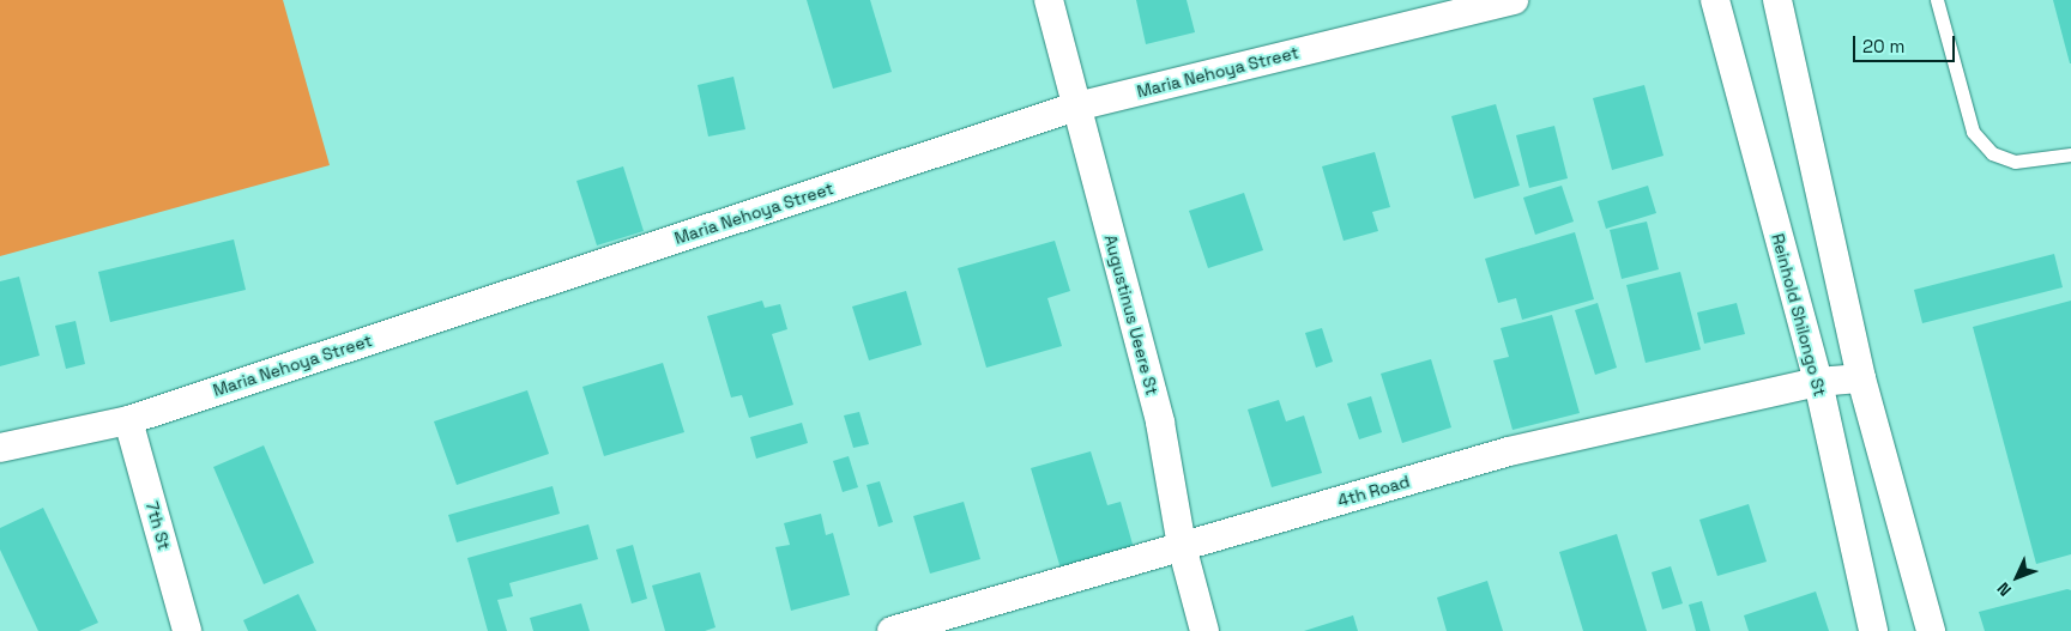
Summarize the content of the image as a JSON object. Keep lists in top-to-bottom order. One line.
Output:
{"streets":{"street":["Maria Nehoya Street","Augustinus Ueere St","Reinhold Shilongo St","4th Road","7th St"]},"crossings":[["Maria Nehoya Street","Augustinus Ueere St"],["Maria Nehoya Street","7th St"],["Augustinus Ueere St","4th Road"],["Reinhold Shilongo St","4th Road"]],"scale_bar":"20 m","north":"bottom left"}
